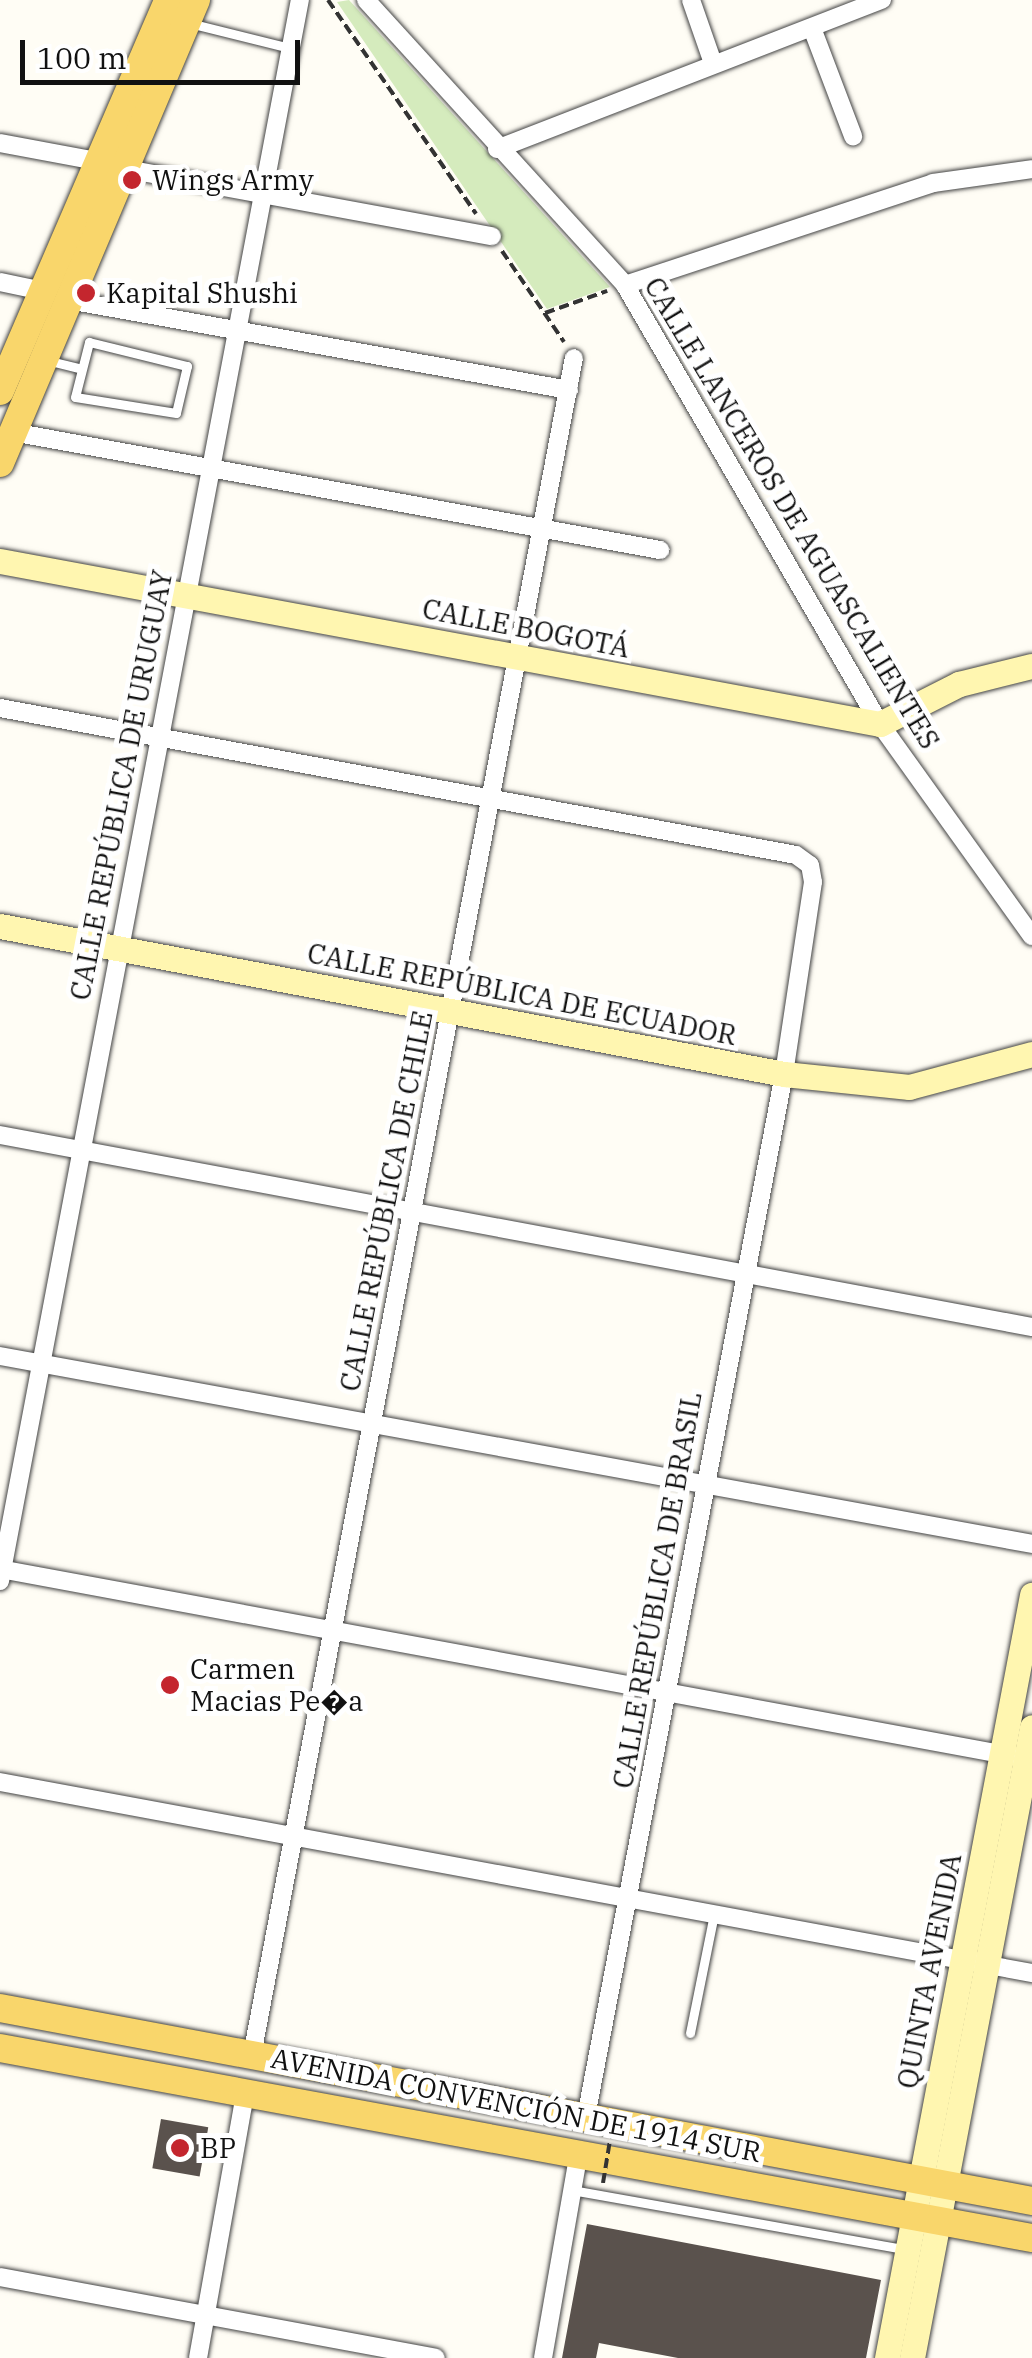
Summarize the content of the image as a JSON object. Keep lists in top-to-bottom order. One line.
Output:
{"streets":{"main road":["AVENIDA CONVENCIÓN DE 1914 SUR"],"street":["CALLE LANCEROS DE AGUASCALIENTES","CALLE BOGOTÁ","CALLE REPÚBLICA DE URUGUAY","CALLE REPÚBLICA DE ECUADOR","CALLE REPÚBLICA DE CHILE","CALLE REPÚBLICA DE BRASIL","QUINTA AVENIDA"]},"crossings":[["CALLE LANCEROS DE AGUASCALIENTES","CALLE BOGOTÁ"],["CALLE BOGOTÁ","CALLE REPÚBLICA DE URUGUAY"],["CALLE BOGOTÁ","CALLE REPÚBLICA DE CHILE"],["CALLE REPÚBLICA DE URUGUAY","CALLE REPÚBLICA DE ECUADOR"],["CALLE REPÚBLICA DE ECUADOR","CALLE REPÚBLICA DE CHILE"],["CALLE REPÚBLICA DE ECUADOR","CALLE REPÚBLICA DE BRASIL"],["CALLE REPÚBLICA DE CHILE","CALLE REPÚBLICA DE BRASIL"],["CALLE REPÚBLICA DE CHILE","AVENIDA CONVENCIÓN DE 1914 SUR"],["CALLE REPÚBLICA DE BRASIL","AVENIDA CONVENCIÓN DE 1914 SUR"],["QUINTA AVENIDA","AVENIDA CONVENCIÓN DE 1914 SUR"]],"places":["Wings Army","Kapital Shushi","Carmen Macias Pe�a","BP"],"scale_bar":"100 m"}
